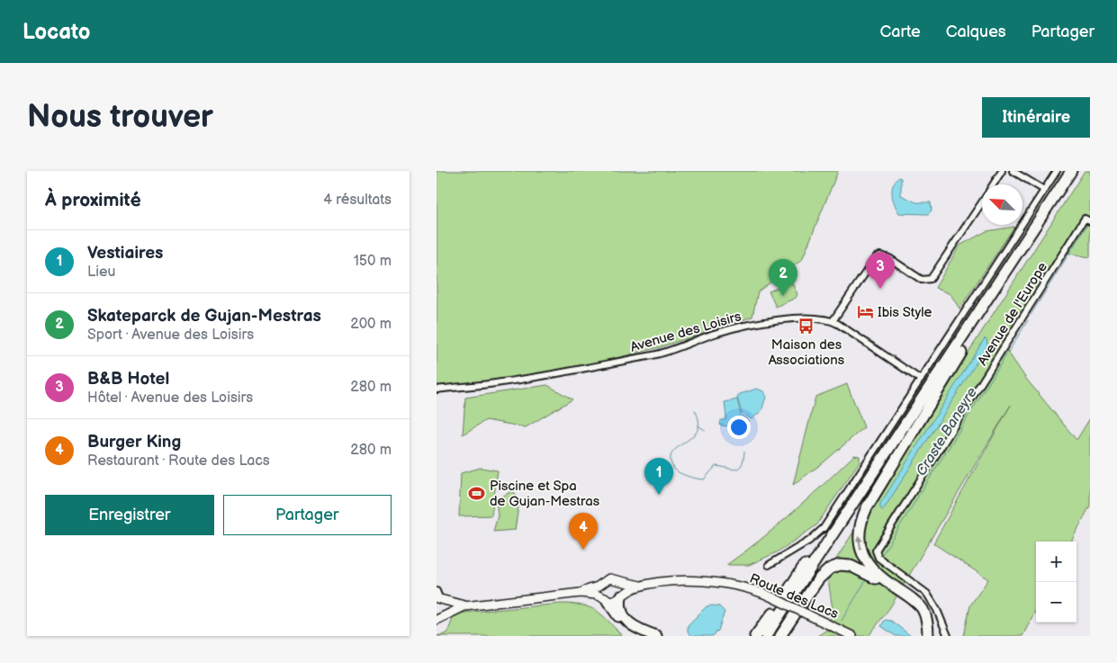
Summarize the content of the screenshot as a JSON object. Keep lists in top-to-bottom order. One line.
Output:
{"streets":{"main road":["Route des Lacs"],"street":["Avenue de l'Europe","Avenue des Loisirs"]},"water":["Craste Baneyre"],"places":{"hotel":["Ibis Style"],"bus stop":["Maison des Associations"],"sports":["Piscine et Spa de Gujan-Mestras"]},"north":"top left","page":{"header":"Locato","nav":["Carte","Calques","Partager"],"buttons":["Itinéraire",["Enregistrer","Partager"]],"title":"Nous trouver","heading":["À proximité","4 résultats"],"list":[{"mark":"1","name":"Vestiaires","note":"Lieu","value":"150 m"},{"mark":"2","name":"Skateparck de Gujan-Mestras","note":"Sport · Avenue des Loisirs","value":"200 m"},{"mark":"3","name":"B&B Hotel","note":"Hôtel · Avenue des Loisirs","value":"280 m"},{"mark":"4","name":"Burger King","note":"Restaurant · Route des Lacs","value":"280 m"}],"pins":["3","2","1","4"],"map_buttons":["+","−"]}}
